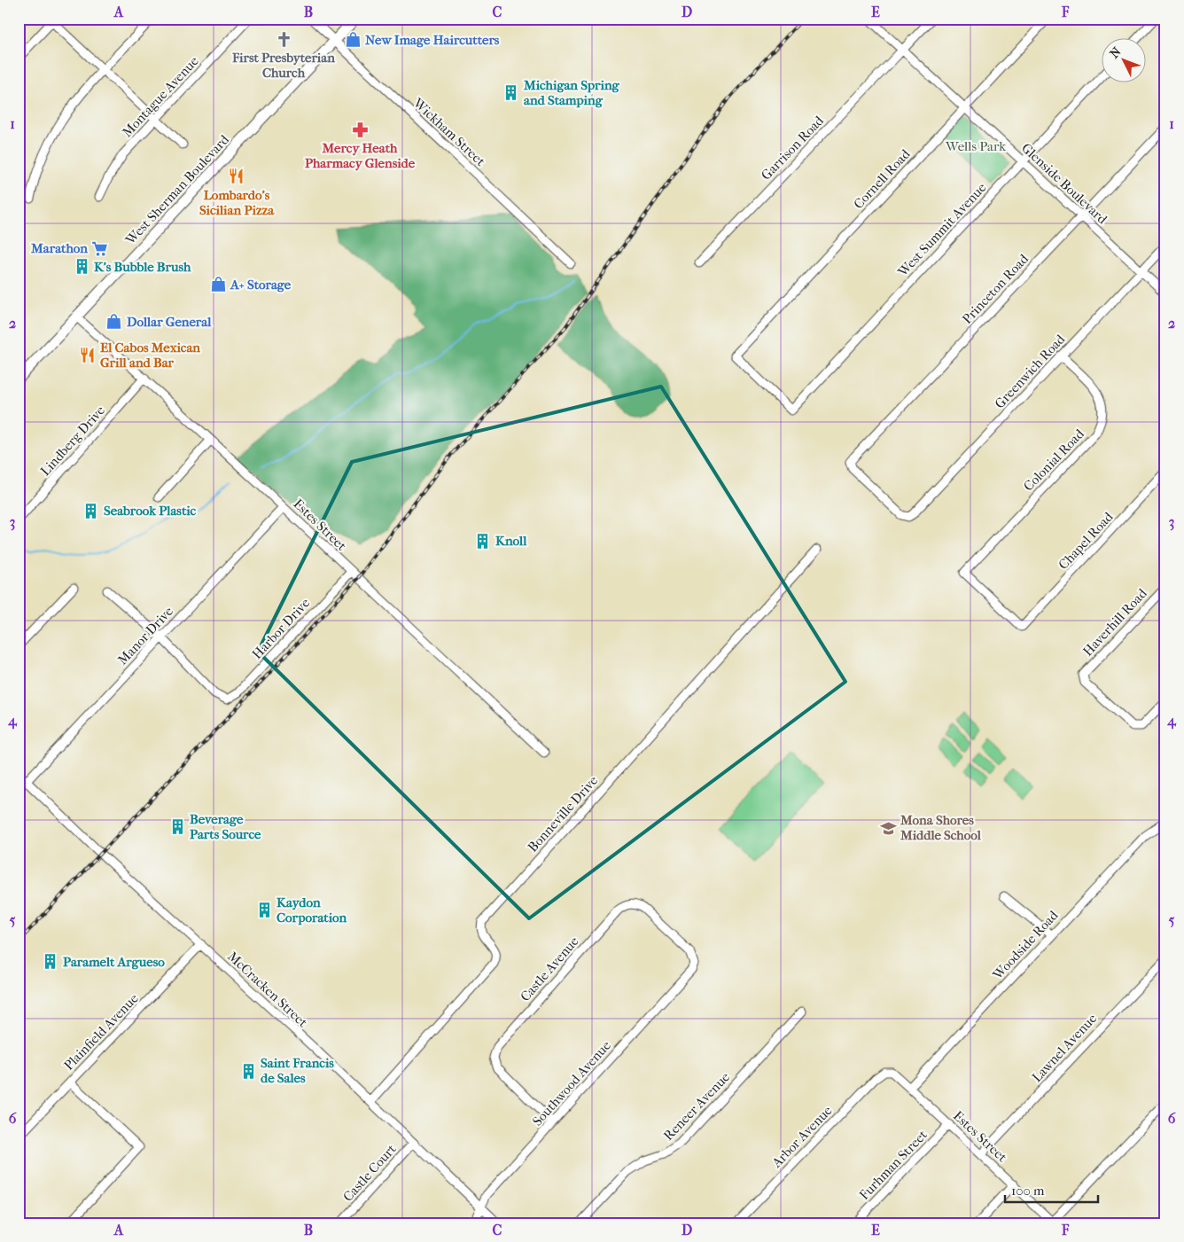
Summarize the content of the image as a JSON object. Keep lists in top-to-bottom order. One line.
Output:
{"streets":{"main road":["West Sherman Boulevard"],"street":["Montague Avenue","Wickham Street","Garrison Road","Cornell Road","Glenside Boulevard","West Summit Avenue","Princeton Road","Greenwich Road","Lindberg Drive","Colonial Road","Estes Street","Chapel Road","Haverhill Road","Harbor Drive","Manor Drive","Bonneville Drive","Woodside Road","Castle Avenue","McCracken Street","Plainfield Avenue","Lawnel Avenue","Southwood Avenue","Reneer Avenue","Arbor Avenue","Furhman Street","Castle Court"]},"crossings":[["Wickham Street","West Sherman Boulevard"],["Garrison Road","Glenside Boulevard"],["Cornell Road","Glenside Boulevard"],["Cornell Road","West Summit Avenue"],["Glenside Boulevard","West Summit Avenue"],["Glenside Boulevard","Princeton Road"],["Glenside Boulevard","Greenwich Road"],["West Sherman Boulevard","Estes Street"],["Princeton Road","Greenwich Road"],["Greenwich Road","Colonial Road"],["Lindberg Drive","Estes Street"],["Colonial Road","Chapel Road"],["Estes Street","Harbor Drive"],["Estes Street","Manor Drive"],["Estes Street","Woodside Road"],["Estes Street","Lawnel Avenue"],["Estes Street","Arbor Avenue"],["Estes Street","Furhman Street"],["Harbor Drive","Manor Drive"],["Manor Drive","McCracken Street"],["Bonneville Drive","McCracken Street"],["Castle Avenue","Southwood Avenue"],["McCracken Street","Plainfield Avenue"],["McCracken Street","Southwood Avenue"],["McCracken Street","Castle Court"]],"parks":["Wells Park"],"places":{"church":["First Presbyterian Church"],"shop":["New Image Haircutters","A+ Storage","Dollar General"],"building":["Michigan Spring and Stamping","K's Bubble Brush","Seabrook Plastic","Knoll","Beverage Parts Source","Kaydon Corporation","Paramelt Argueso","Saint Francis de Sales"],"pharmacy":["Mercy Heath Pharmacy Glenside"],"restaurant":["Lombardo's Sicilian Pizza","El Cabos Mexican Grill and Bar"],"supermarket":["Marathon"],"school or university":["Mona Shores Middle School"]},"scale_bar":"100 m","north":"top left","grid":{"columns":["A","B","C","D","E","F"],"rows":["1","2","3","4","5","6"]}}
